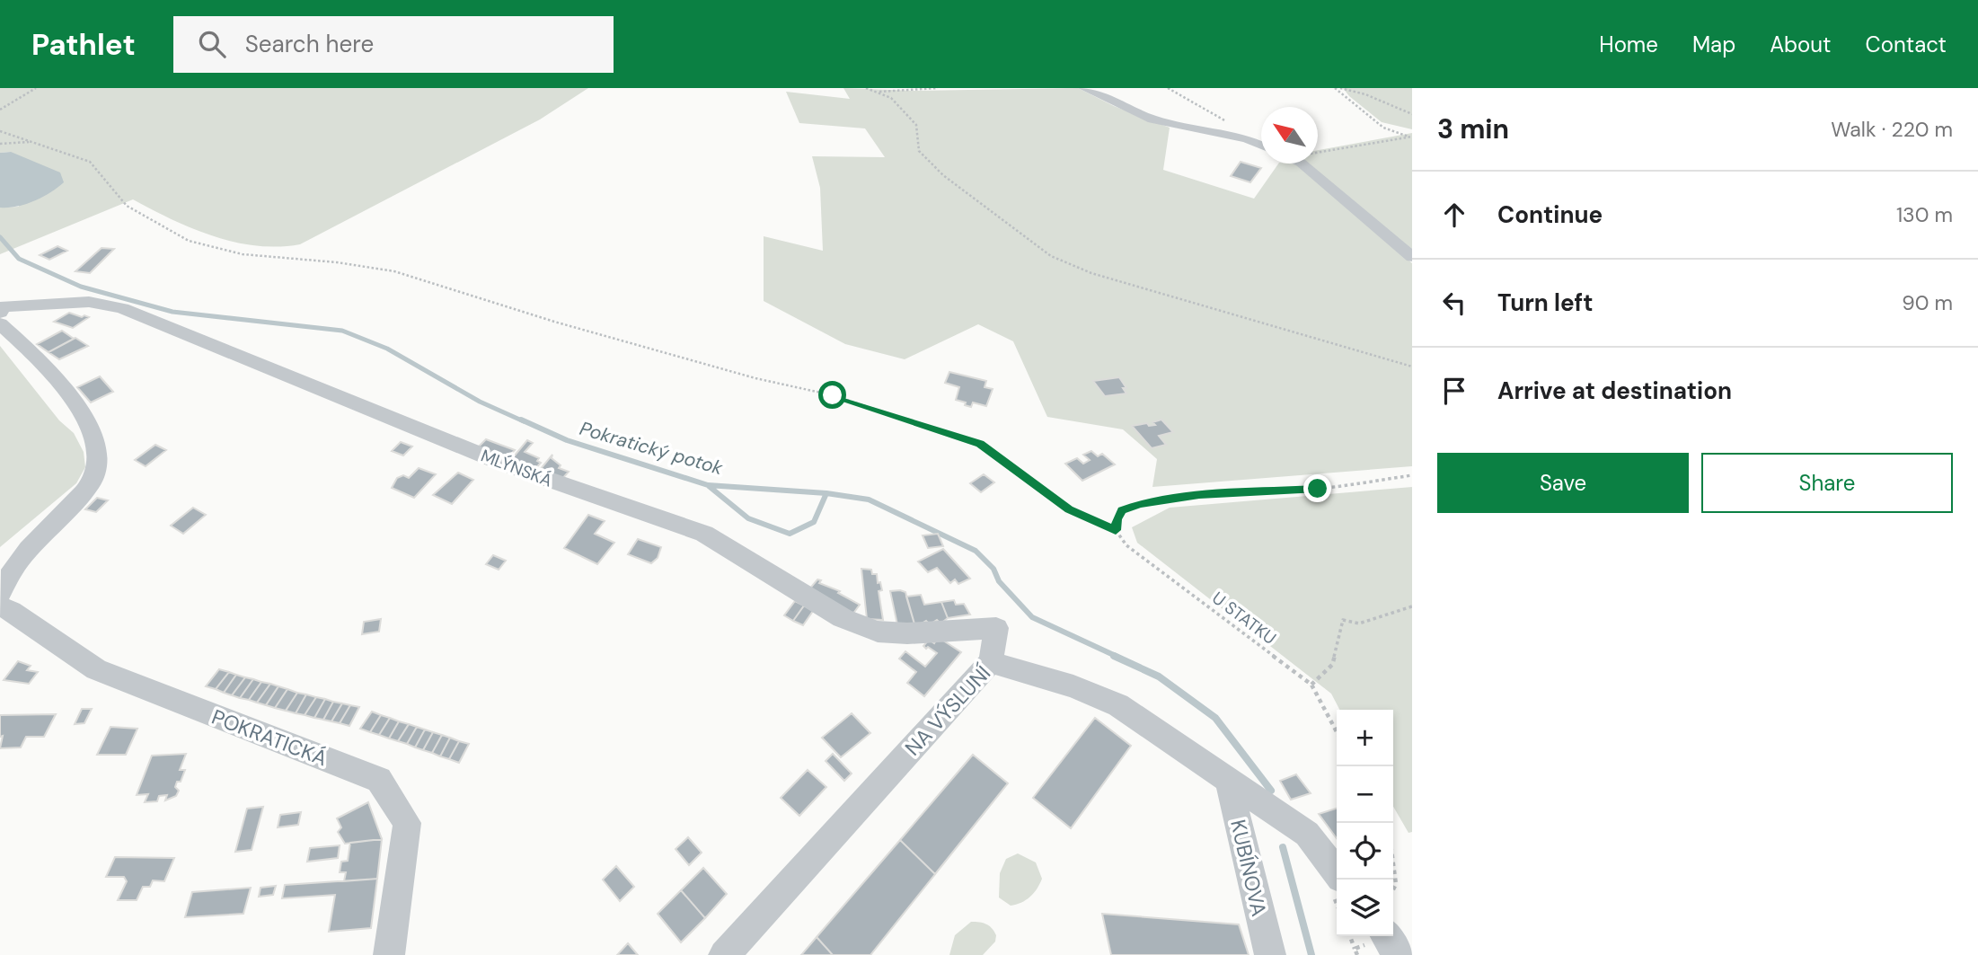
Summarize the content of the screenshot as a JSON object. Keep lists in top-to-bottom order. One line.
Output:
{"streets":{"street":["MLÝNSKÁ","NA VÝSLUNÍ","POKRATICKÁ","KUBÍNOVA"],"path":["U STATKU"]},"crossings":[["MLÝNSKÁ","NA VÝSLUNÍ"],["NA VÝSLUNÍ","KUBÍNOVA"]],"water":["Pokratický potok"],"north":"top left","page":{"header":"Pathlet","search":"Search here","nav":["Home","Map","About","Contact"],"heading":["3 min","Walk · 220 m"],"list":[["Continue","130 m"],["Turn left","90 m"],"Arrive at destination"],"buttons":["Save","Share"],"map_buttons":["+","−"]}}
